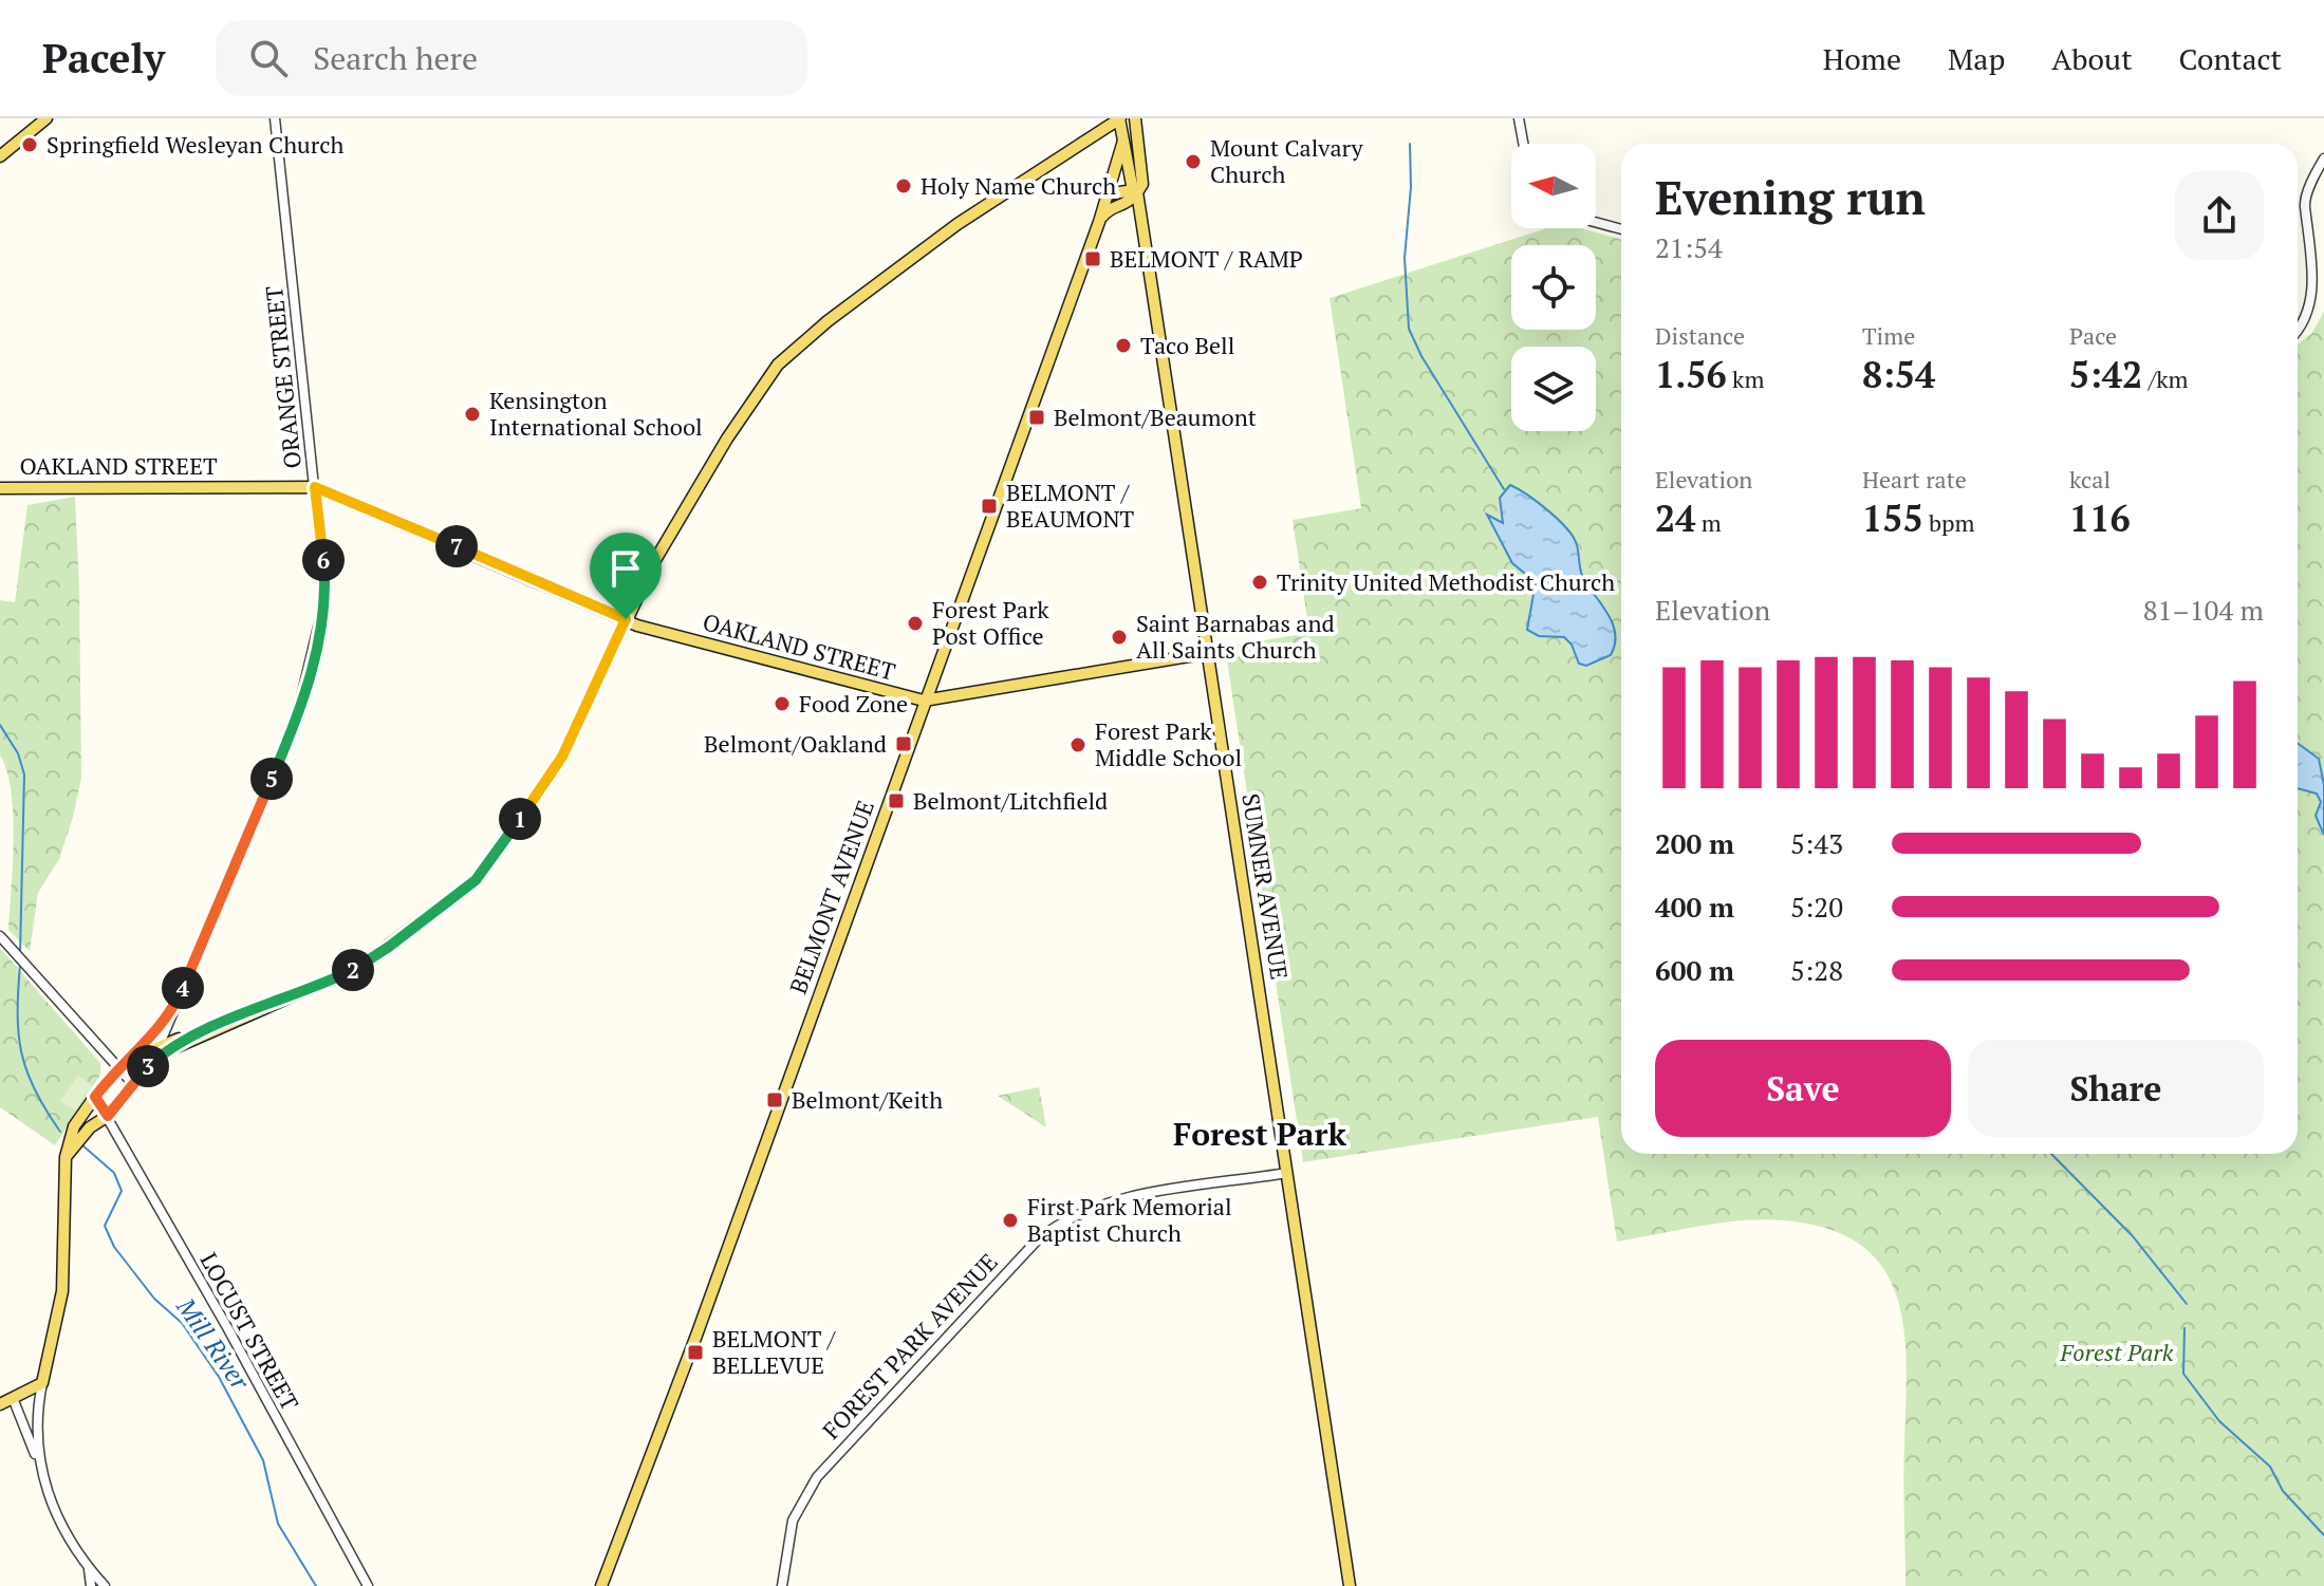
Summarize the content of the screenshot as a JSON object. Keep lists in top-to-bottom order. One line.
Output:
{"streets":{"main road":["OAKLAND STREET","SUMNER AVENUE","BELMONT AVENUE"],"street":["ORANGE STREET","LOCUST STREET","FOREST PARK AVENUE"]},"crossings":[["ORANGE STREET","OAKLAND STREET"],["OAKLAND STREET","SUMNER AVENUE"],["OAKLAND STREET","BELMONT AVENUE"],["SUMNER AVENUE","BELMONT AVENUE"],["SUMNER AVENUE","FOREST PARK AVENUE"]],"districts":["Forest Park"],"water":["Mill River"],"parks":["Forest Park"],"places":{"other":["Springfield Wesleyan Church","Mount Calvary Church","Holy Name Church","Taco Bell","Kensington International School","Trinity United Methodist Church","Forest Park Post Office","Saint Barnabas and All Saints Church","Food Zone","Forest Park Middle School","First Park Memorial Baptist Church"],"transit":["BELMONT / RAMP","Belmont/Beaumont","BELMONT / BEAUMONT","Belmont/Oakland","Belmont/Litchfield","Belmont/Keith","BELMONT / BELLEVUE"]},"north":"left","page":{"header":"Pacely","search":"Search here","nav":["Home","Map","About","Contact"],"heading":["Evening run","21:54"],"stats":[["Distance","1.56 km"],["Time","8:54"],["Pace","5:42 /km"],["Elevation","24 m"],["Heart rate","155 bpm"],["kcal","116"]],"pins":["7","6","5","1","2","4","3"],"chart":["Elevation","81–104 m"],"list":[{"name":"200 m","note":"5:43"},{"name":"400 m","note":"5:20"},{"name":"600 m","note":"5:28"}],"buttons":["Save","Share"]}}
